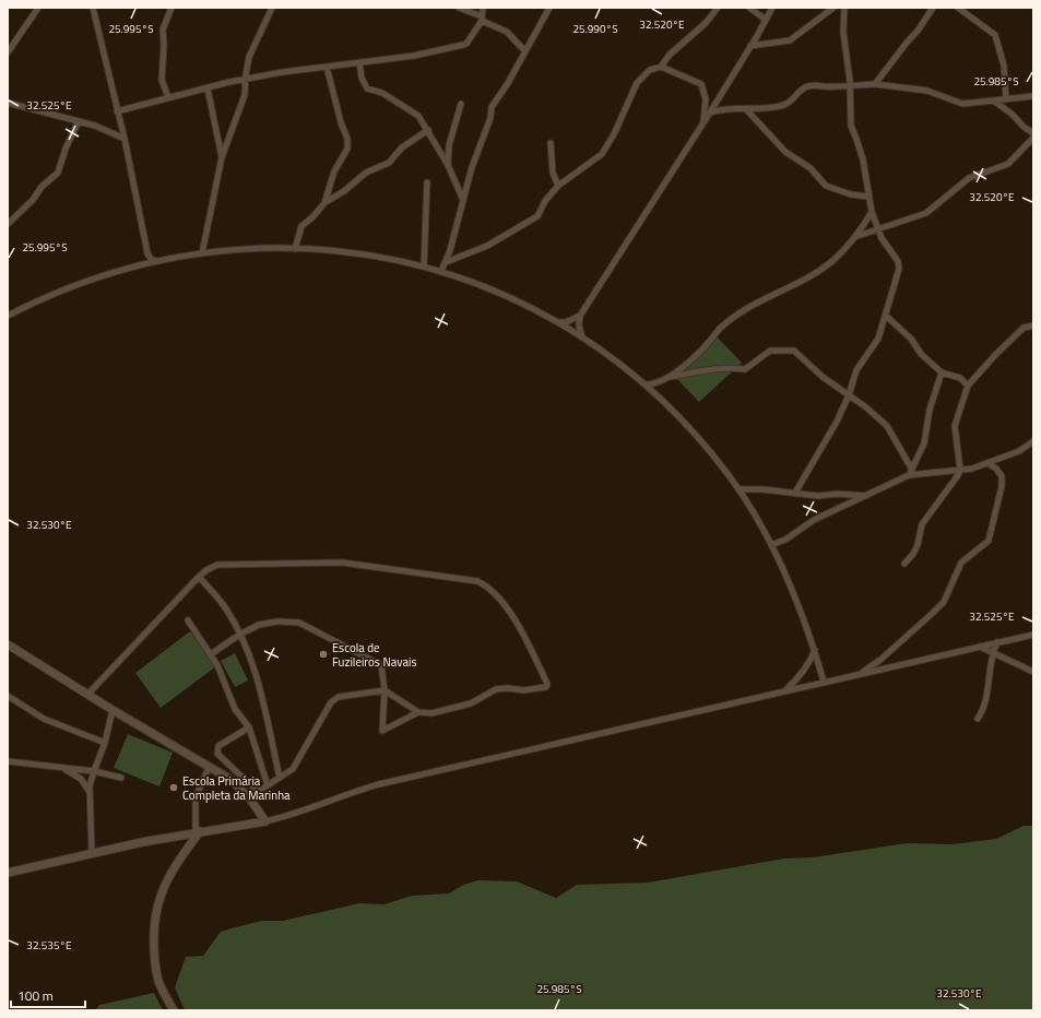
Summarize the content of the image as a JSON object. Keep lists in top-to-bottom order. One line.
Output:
{"places":["Escola de Fuzileiros Navais","Escola Primária Completa da Marinha"],"scale_bar":"100 m","coordinates":["32.520°E","25.995°S","25.990°S","25.985°S","32.525°E","32.530°E","32.535°E"]}
